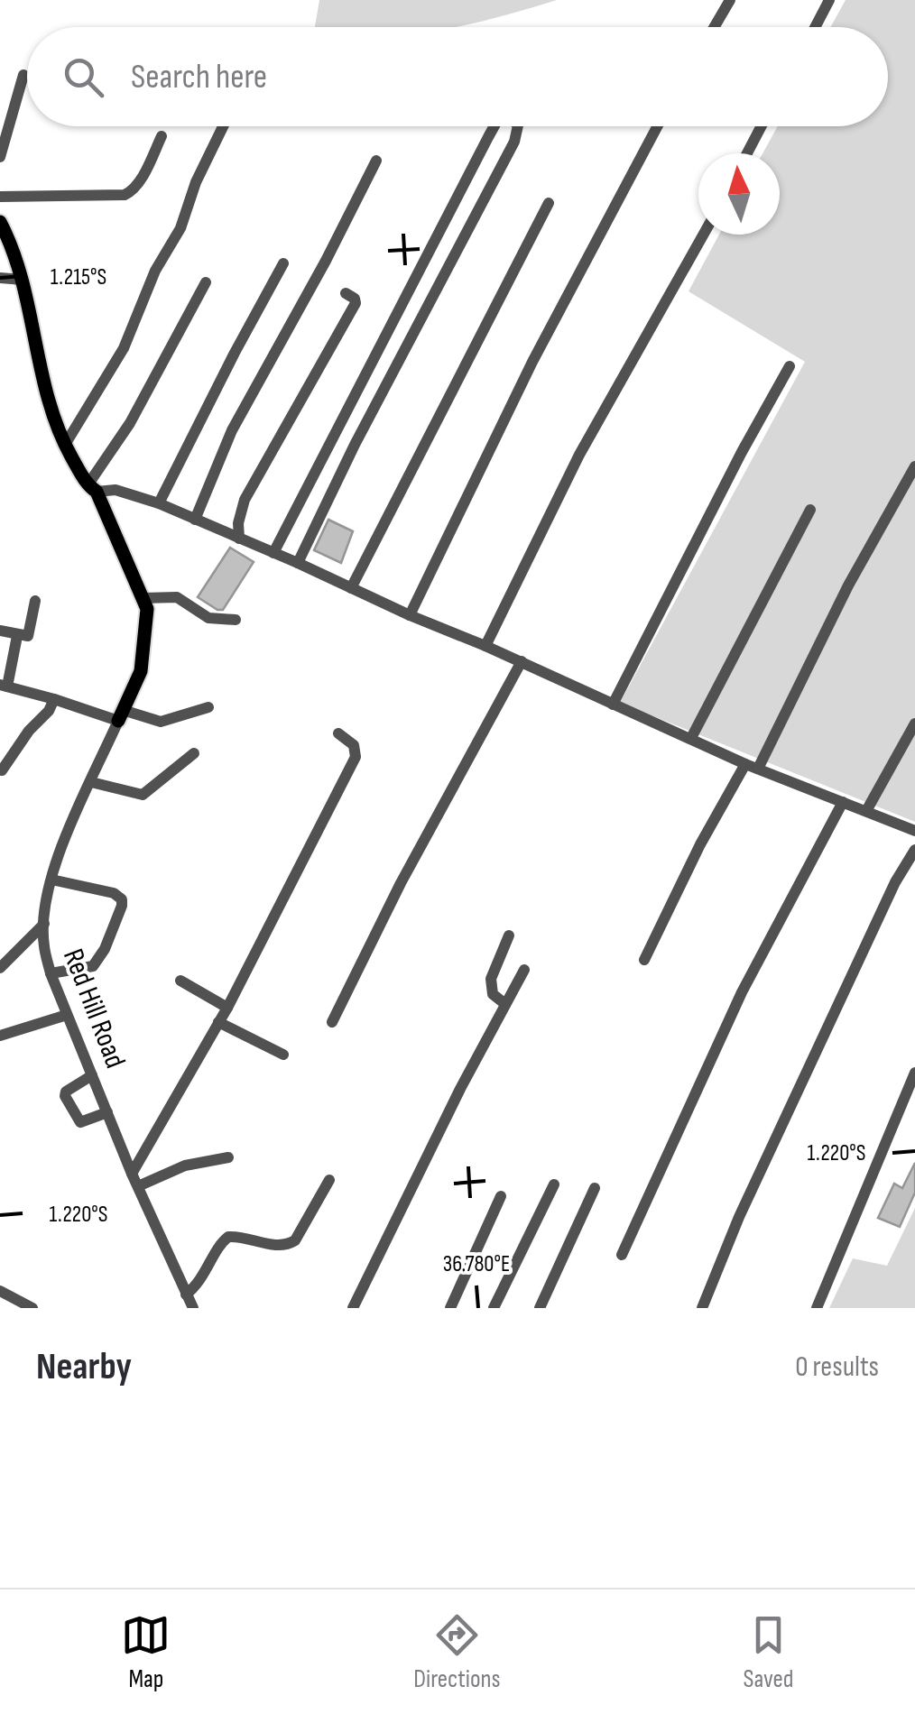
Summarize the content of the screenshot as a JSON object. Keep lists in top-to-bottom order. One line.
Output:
{"streets":{"street":["Red Hill Road"]},"north":"top","page":{"search":"Search here","heading":["Nearby","0 results"],"nav":["Map","Directions","Saved"]},"coordinates":["1.215°S","1.220°S","36.780°E"]}
